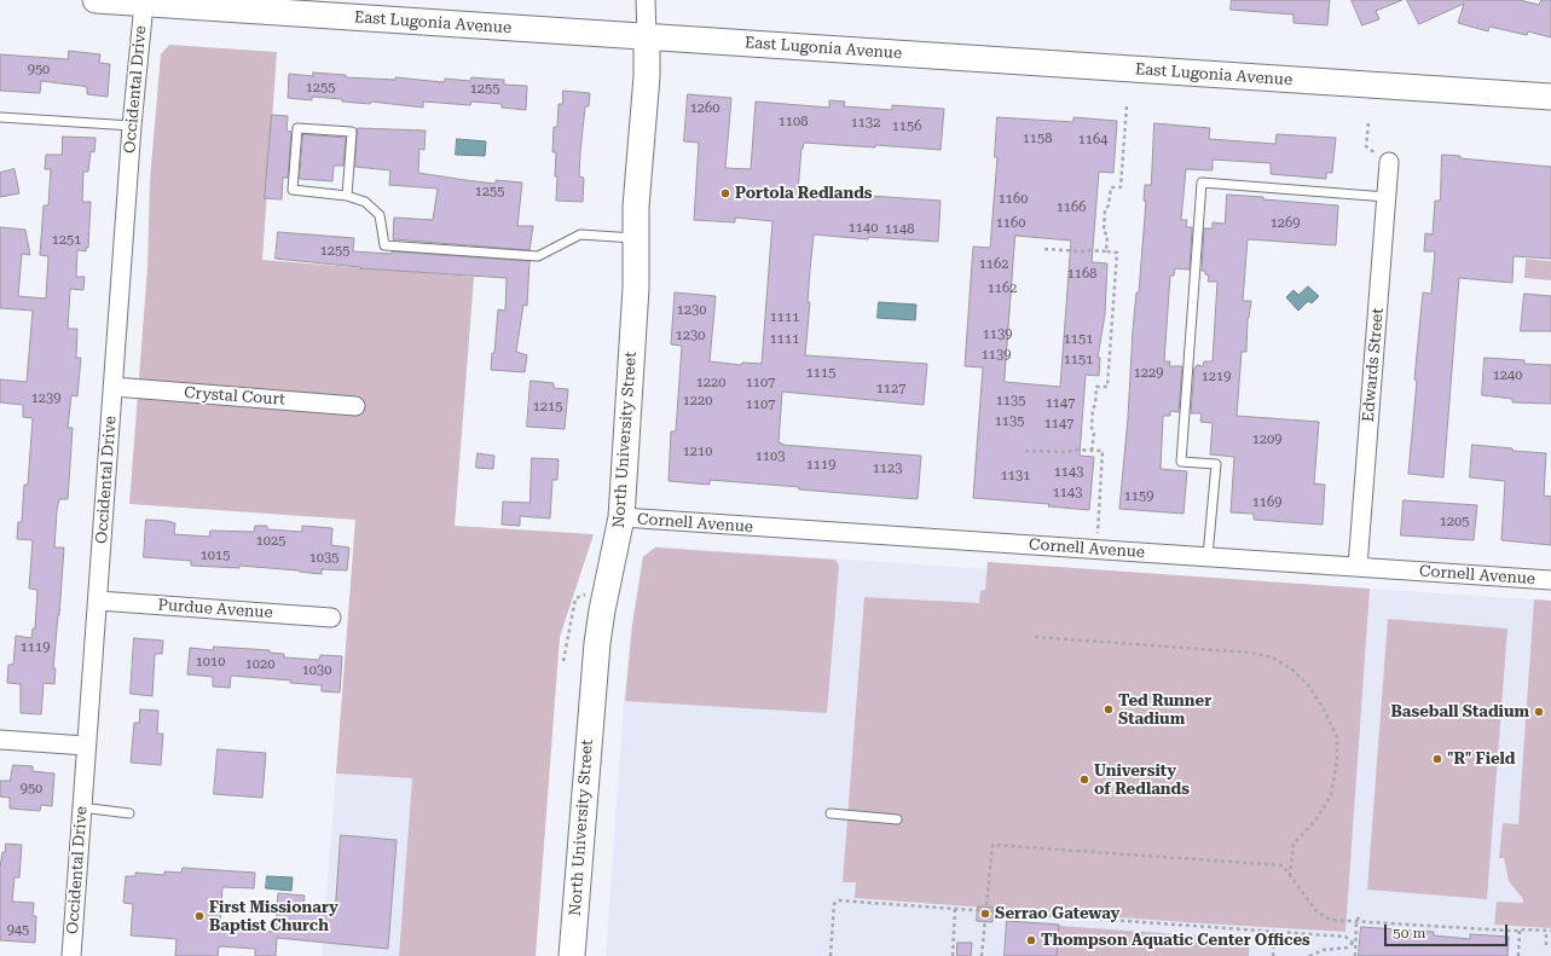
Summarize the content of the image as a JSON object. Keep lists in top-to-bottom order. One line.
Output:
{"streets":{"main road":["East Lugonia Avenue","North University Street"],"street":["Occidental Drive","Edwards Street","Crystal Court","Cornell Avenue","Purdue Avenue"]},"crossings":[["East Lugonia Avenue","Occidental Drive"],["East Lugonia Avenue","North University Street"],["Occidental Drive","Crystal Court"],["Occidental Drive","Purdue Avenue"],["Edwards Street","Cornell Avenue"],["North University Street","Cornell Avenue"]],"places":["Portola Redlands","Ted Runner Stadium","Baseball Stadium","\"R\" Field","University of Redlands","Serrao Gateway","First Missionary Baptist Church","Thompson Aquatic Center Offices"],"house_numbers":["950","1255","1255","1260","1108","1132","1156","1158","1164","1255","1160","1166","1160","1269","1140","1148","1251","1255","1162","1168","1162","1230","1111","1139","1230","1111","1151","1139","1151","1115","1229","1240","1219","1220","1107","1127","1239","1220","1135","1147","1107","1215","1135","1147","1209","1210","1103","1119","1123","1143","1131","1143","1159","1169","1205","1025","1015","1035","1119","1010","1020","1030","950","945"],"scale_bar":"50 m"}
